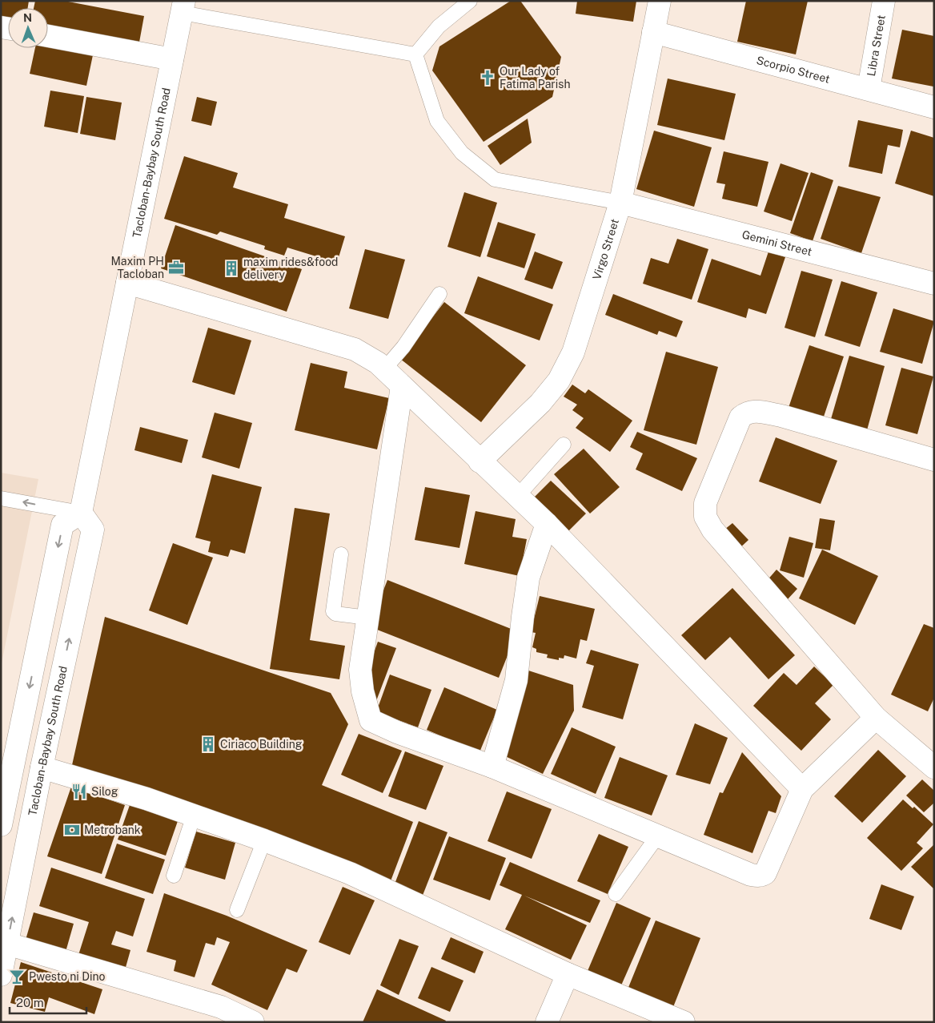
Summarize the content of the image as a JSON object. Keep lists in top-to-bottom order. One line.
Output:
{"streets":{"street":["Libra Street","Scorpio Street","Tacloban-Baybay South Road","Gemini Street","Virgo Street"]},"crossings":[["Libra Street","Scorpio Street"],["Scorpio Street","Virgo Street"],["Gemini Street","Virgo Street"]],"places":{"church":["Our Lady of Fatima Parish"],"office":["Maxim PH Tacloban"],"building":["maxim rides&food delivery","Ciriaco Building"],"restaurant":["Silog"],"bank":["Metrobank"],"bar":["Pwesto ni Dino"]},"scale_bar":"20 m","north":"top"}
